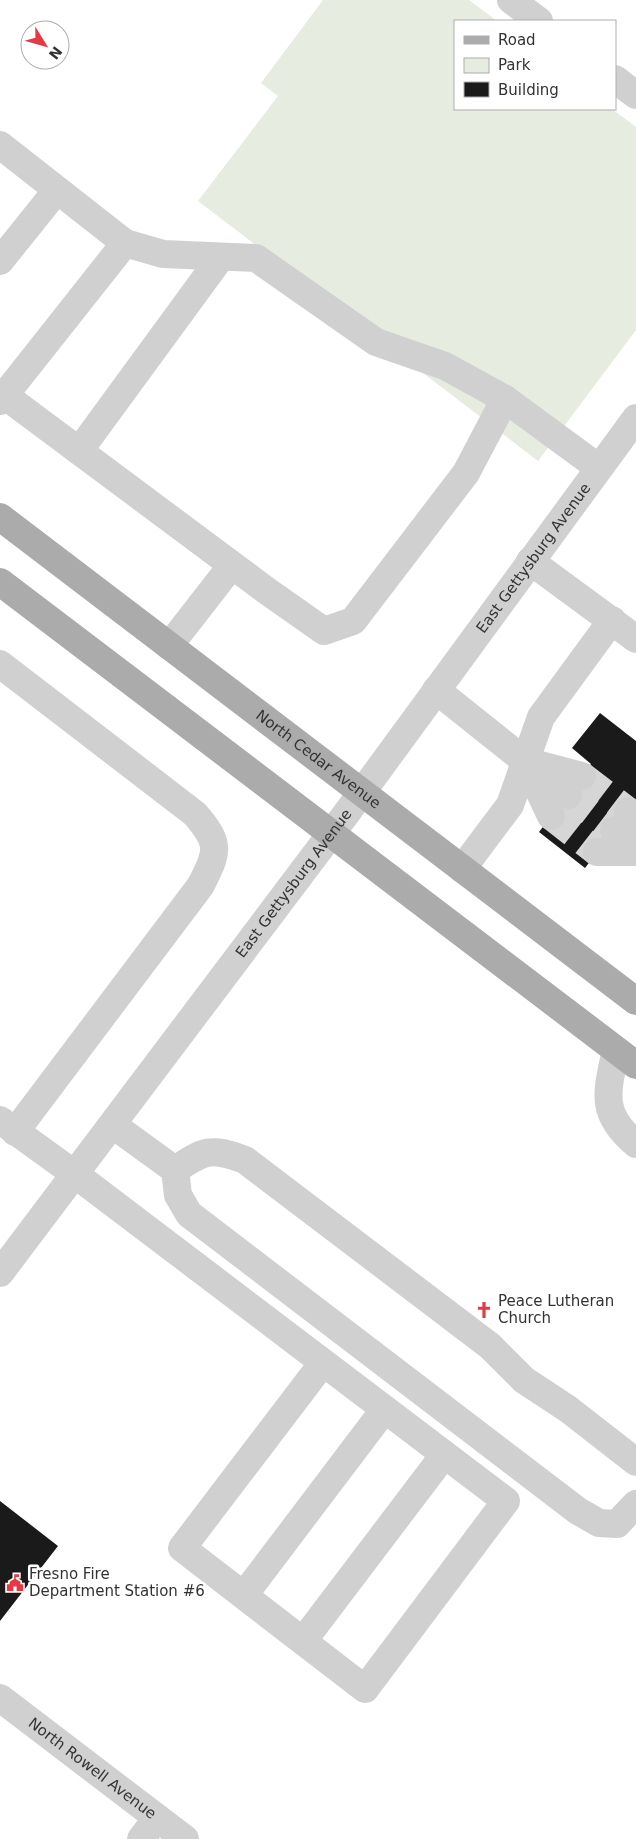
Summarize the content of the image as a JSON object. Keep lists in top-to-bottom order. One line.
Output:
{"streets":{"main road":["North Cedar Avenue"],"street":["East Gettysburg Avenue","North Rowell Avenue"]},"crossings":[["East Gettysburg Avenue","North Cedar Avenue"]],"places":{"church":["Peace Lutheran Church"],"public building":["Fresno Fire Department Station #6"]},"legend":["Road","Park","Building"],"north":"bottom right"}
